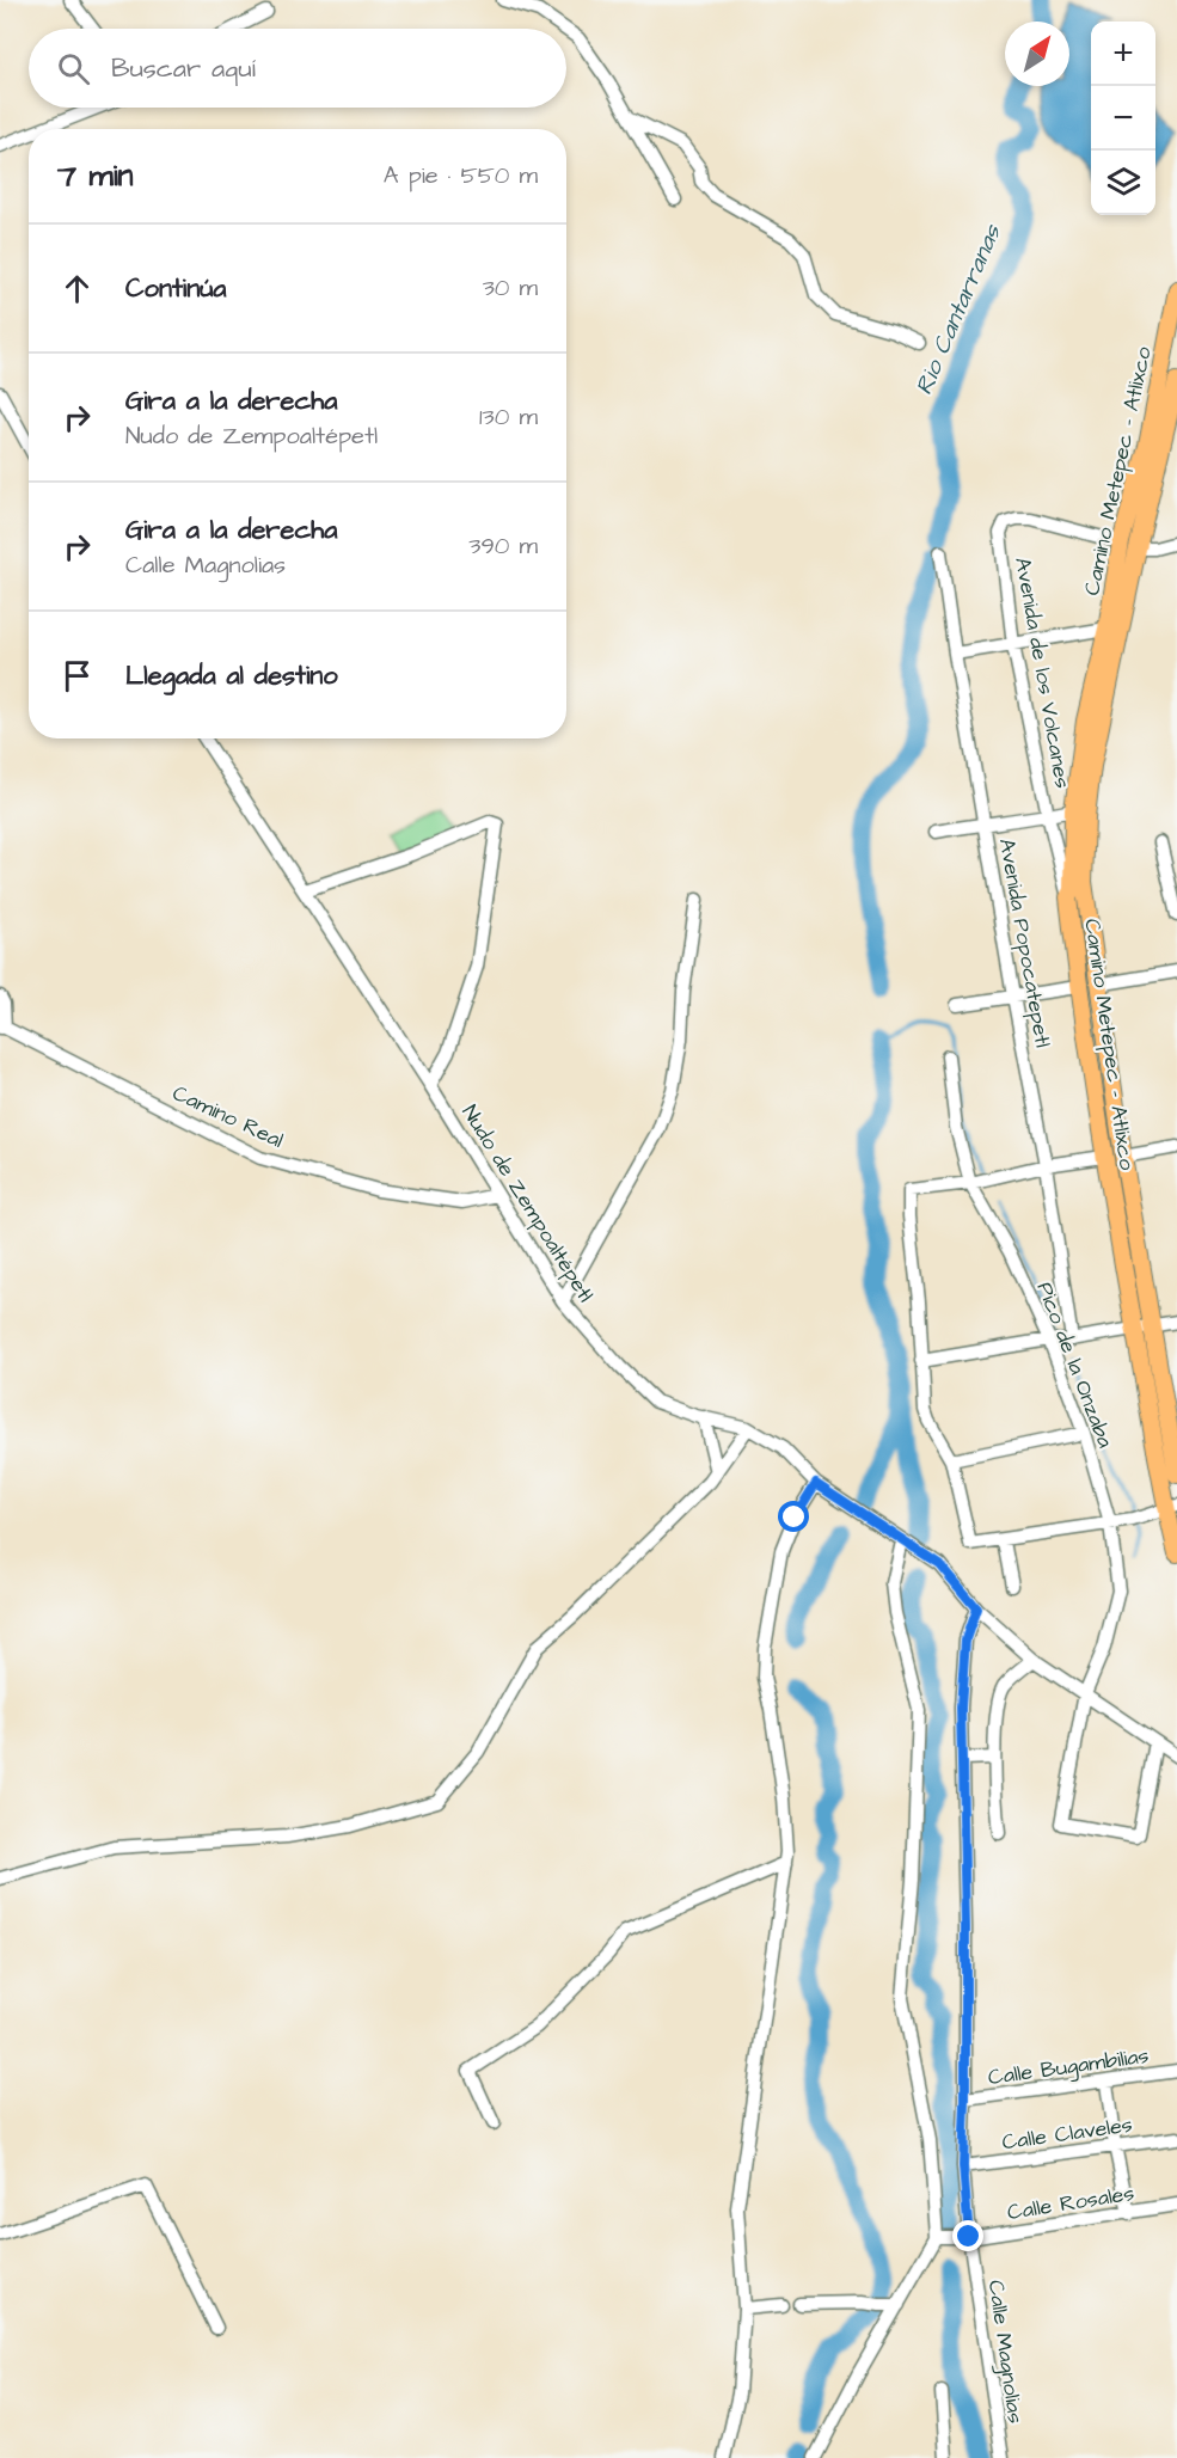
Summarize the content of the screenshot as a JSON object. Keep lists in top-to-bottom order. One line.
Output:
{"streets":{"main road":["Camino Metepec - Atlixco"],"street":["Avenida de los Volcanes","Avenida Popocatepetl","Camino Real","Nudo de Zempoaltépetl","Pico de la Onzaba","Calle Bugambilias","Calle Claveles","Calle Rosales","Calle Magnolias"]},"crossings":[["Camino Metepec - Atlixco","Avenida de los Volcanes"],["Camino Real","Nudo de Zempoaltépetl"],["Nudo de Zempoaltépetl","Pico de la Onzaba"],["Nudo de Zempoaltépetl","Calle Magnolias"],["Calle Bugambilias","Calle Magnolias"],["Calle Claveles","Calle Magnolias"],["Calle Rosales","Calle Magnolias"]],"water":["Rio Cantarranas"],"north":"top right","page":{"map_buttons":["+","−"],"search":"Buscar aquí","heading":["7 min","A pie · 550 m"],"list":[["Continúa","30 m"],["Gira a la derecha","Nudo de Zempoaltépetl","130 m"],["Gira a la derecha","Calle Magnolias","390 m"],"Llegada al destino"]}}
